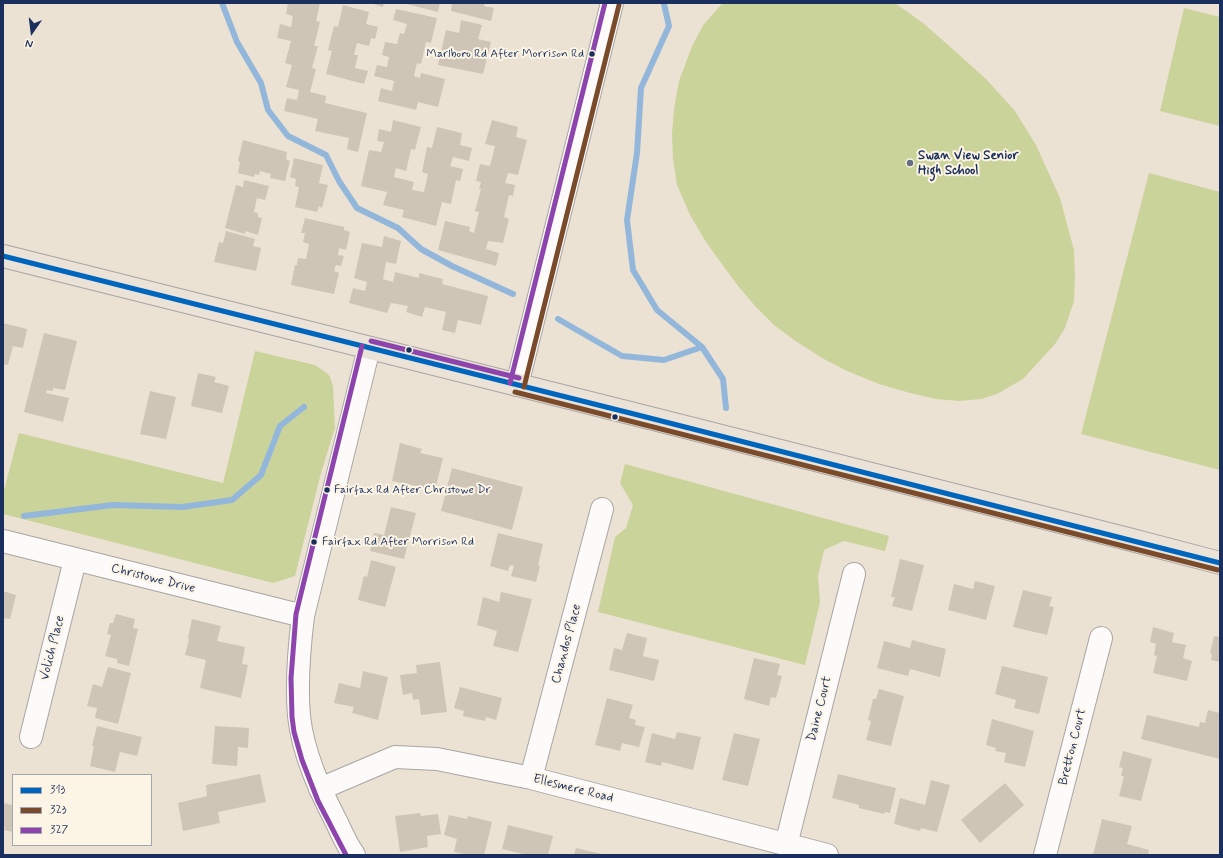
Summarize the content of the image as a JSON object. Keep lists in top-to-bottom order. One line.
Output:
{"streets":{"street":["Christowe Drive","Chandos Place","Volich Place","Daine Court","Bretton Court","Ellesmere Road"]},"crossings":[["Christowe Drive","Volich Place"],["Chandos Place","Ellesmere Road"],["Daine Court","Ellesmere Road"]],"places":["Marlboro Rd After Morrison Rd","Swan View Senior High School","Fairfax Rd After Christowe Dr","Fairfax Rd After Morrison Rd"],"lines":["transit line 327","transit line 323","transit line 313"],"legend":["313","323","327"],"north":"bottom"}
